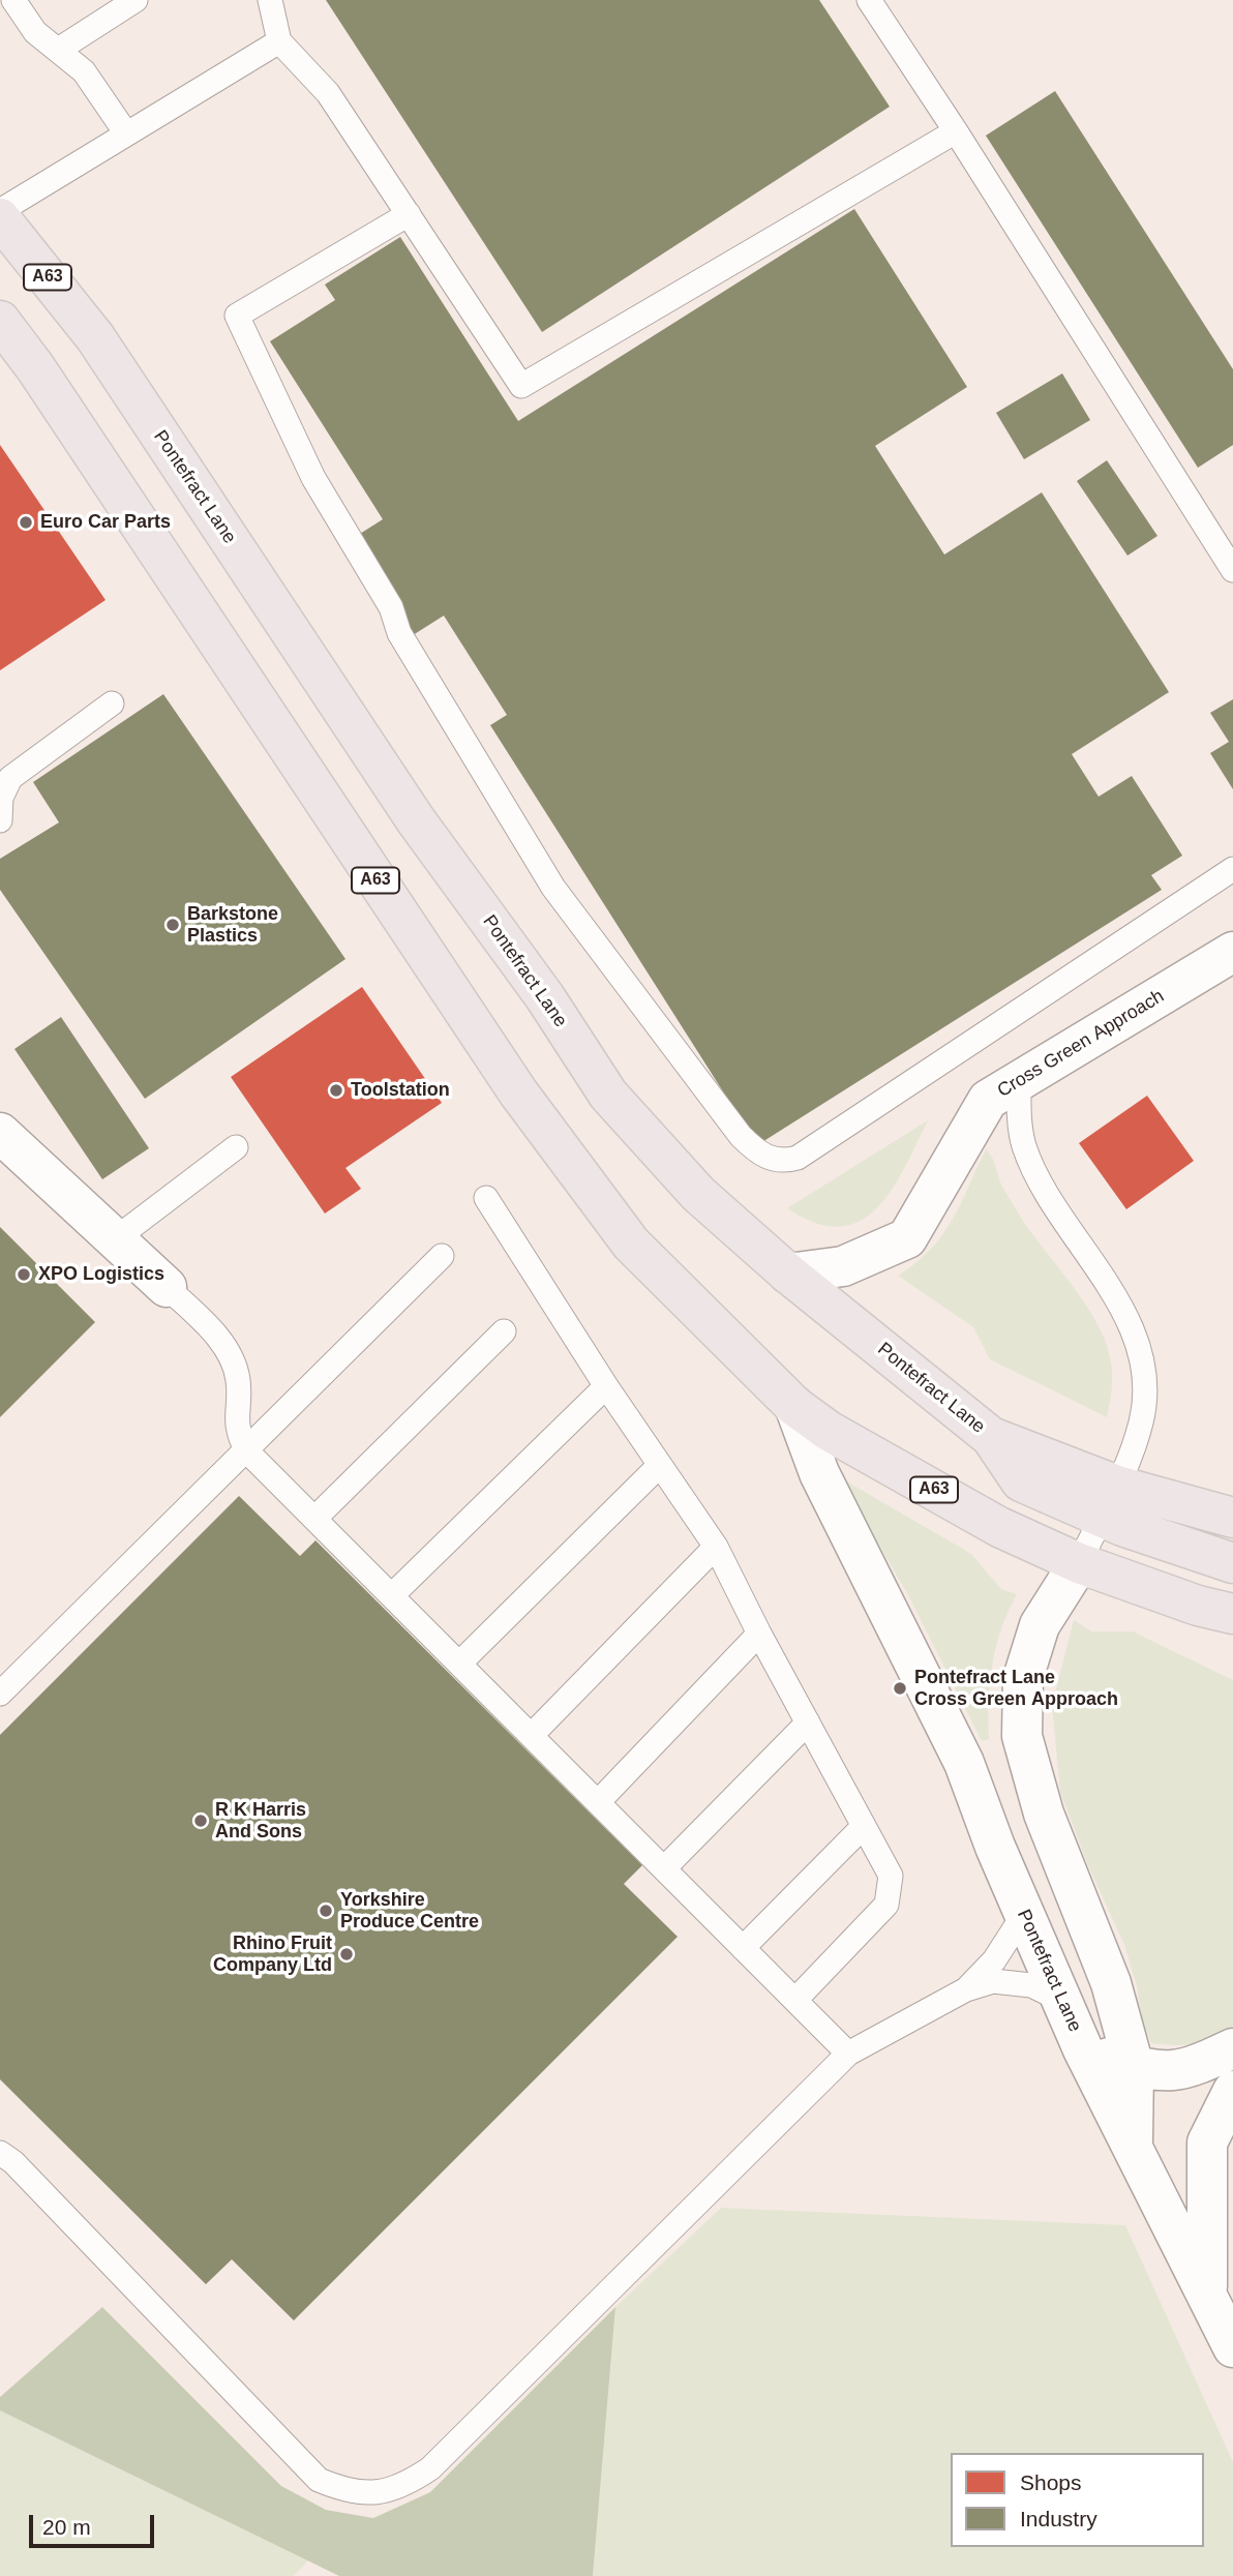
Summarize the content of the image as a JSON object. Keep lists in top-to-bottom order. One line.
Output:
{"streets":{"highway":["A63","Pontefract Lane"],"street":["Cross Green Approach"]},"crossings":[["A63","Pontefract Lane"],["Pontefract Lane","Cross Green Approach"]],"places":["Euro Car Parts","Barkstone Plastics","Toolstation","XPO Logistics","Pontefract Lane Cross Green Approach","R K Harris And Sons","Yorkshire Produce Centre","Rhino Fruit Company Ltd"],"legend":["Shops","Industry"],"scale_bar":"20 m"}
